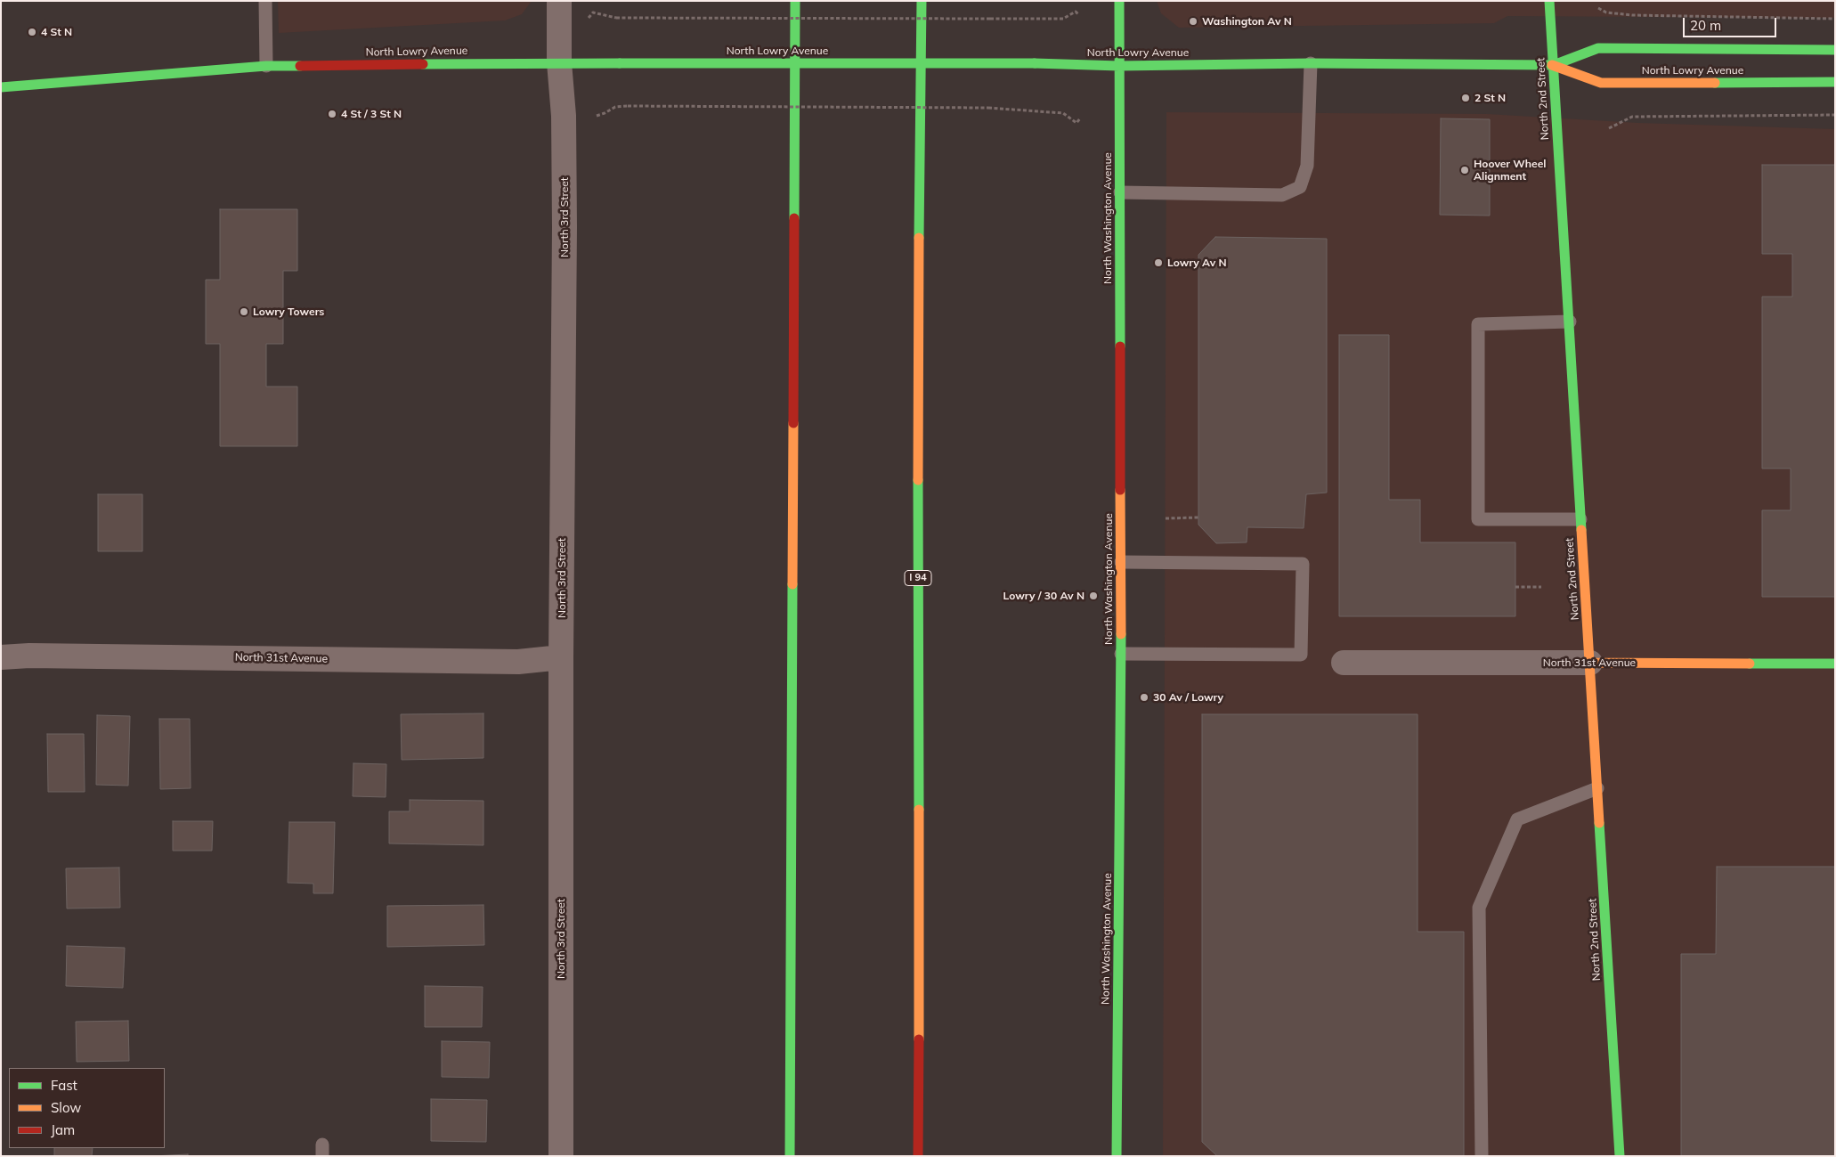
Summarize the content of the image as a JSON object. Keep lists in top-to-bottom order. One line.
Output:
{"streets":{"main road":["North Lowry Avenue","North 2nd Street","North Washington Avenue","I 94","North 31st Avenue"],"street":["North 3rd Street"]},"crossings":[["North Lowry Avenue","North 2nd Street"],["North Lowry Avenue","North 3rd Street"],["North Lowry Avenue","North Washington Avenue"],["North 2nd Street","North 31st Avenue"],["North 3rd Street","North 31st Avenue"]],"places":["Washington Av N","4 St N","2 St N","4 St / 3 St N","Hoover Wheel Alignment","Lowry Av N","Lowry Towers","Lowry / 30 Av N","30 Av / Lowry"],"legend":["Fast","Slow","Jam"],"scale_bar":"20 m"}
